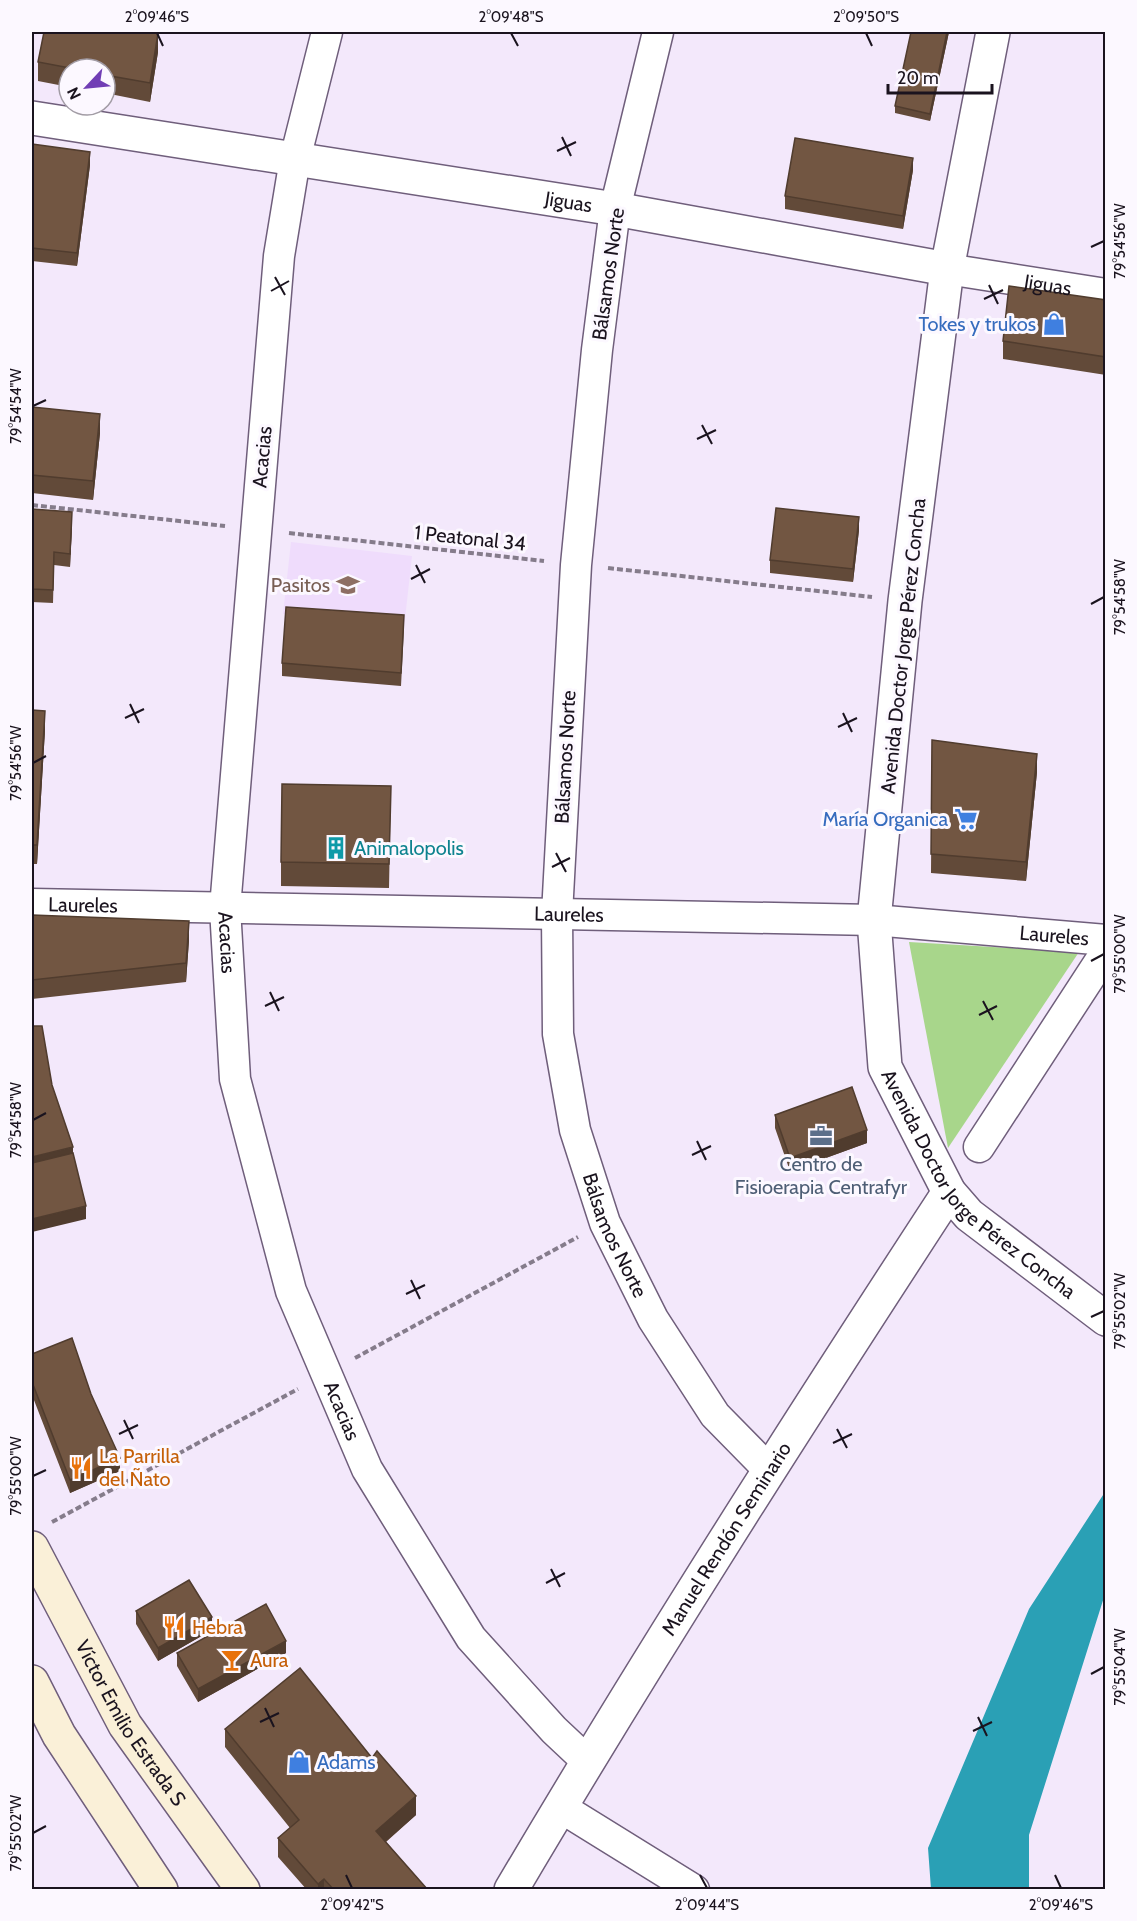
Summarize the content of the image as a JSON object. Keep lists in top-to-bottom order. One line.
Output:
{"streets":{"main road":["Víctor Emilio Estrada S"],"street":["Jiguas","Bálsamos Norte","Acacias","Avenida Doctor Jorge Pérez Concha","Laureles","Manuel Rendón Seminario"],"path":["1 Peatonal 34"]},"crossings":[["Jiguas","Bálsamos Norte"],["Jiguas","Acacias"],["Jiguas","Avenida Doctor Jorge Pérez Concha"],["Bálsamos Norte","1 Peatonal 34"],["Bálsamos Norte","Laureles"],["Bálsamos Norte","Manuel Rendón Seminario"],["Acacias","1 Peatonal 34"],["Acacias","Laureles"],["Acacias","Manuel Rendón Seminario"],["1 Peatonal 34","Avenida Doctor Jorge Pérez Concha"],["Avenida Doctor Jorge Pérez Concha","Laureles"],["Avenida Doctor Jorge Pérez Concha","Manuel Rendón Seminario"]],"places":{"shop":["Tokes y trukos","Adams"],"school or university":["Pasitos"],"supermarket":["María Organica"],"building":["Animalopolis"],"office":["Centro de Fisioerapia Centrafyr"],"restaurant":["La Parrilla del Ñato","Hebra"],"bar":["Aura"]},"scale_bar":"20 m","north":"bottom left","coordinates":["2°09'46\"S","2°09'48\"S","2°09'50\"S","79°54'56\"W","79°54'54\"W","79°54'58\"W","79°55'00\"W","79°55'02\"W","79°55'04\"W","2°09'42\"S","2°09'44\"S"]}
